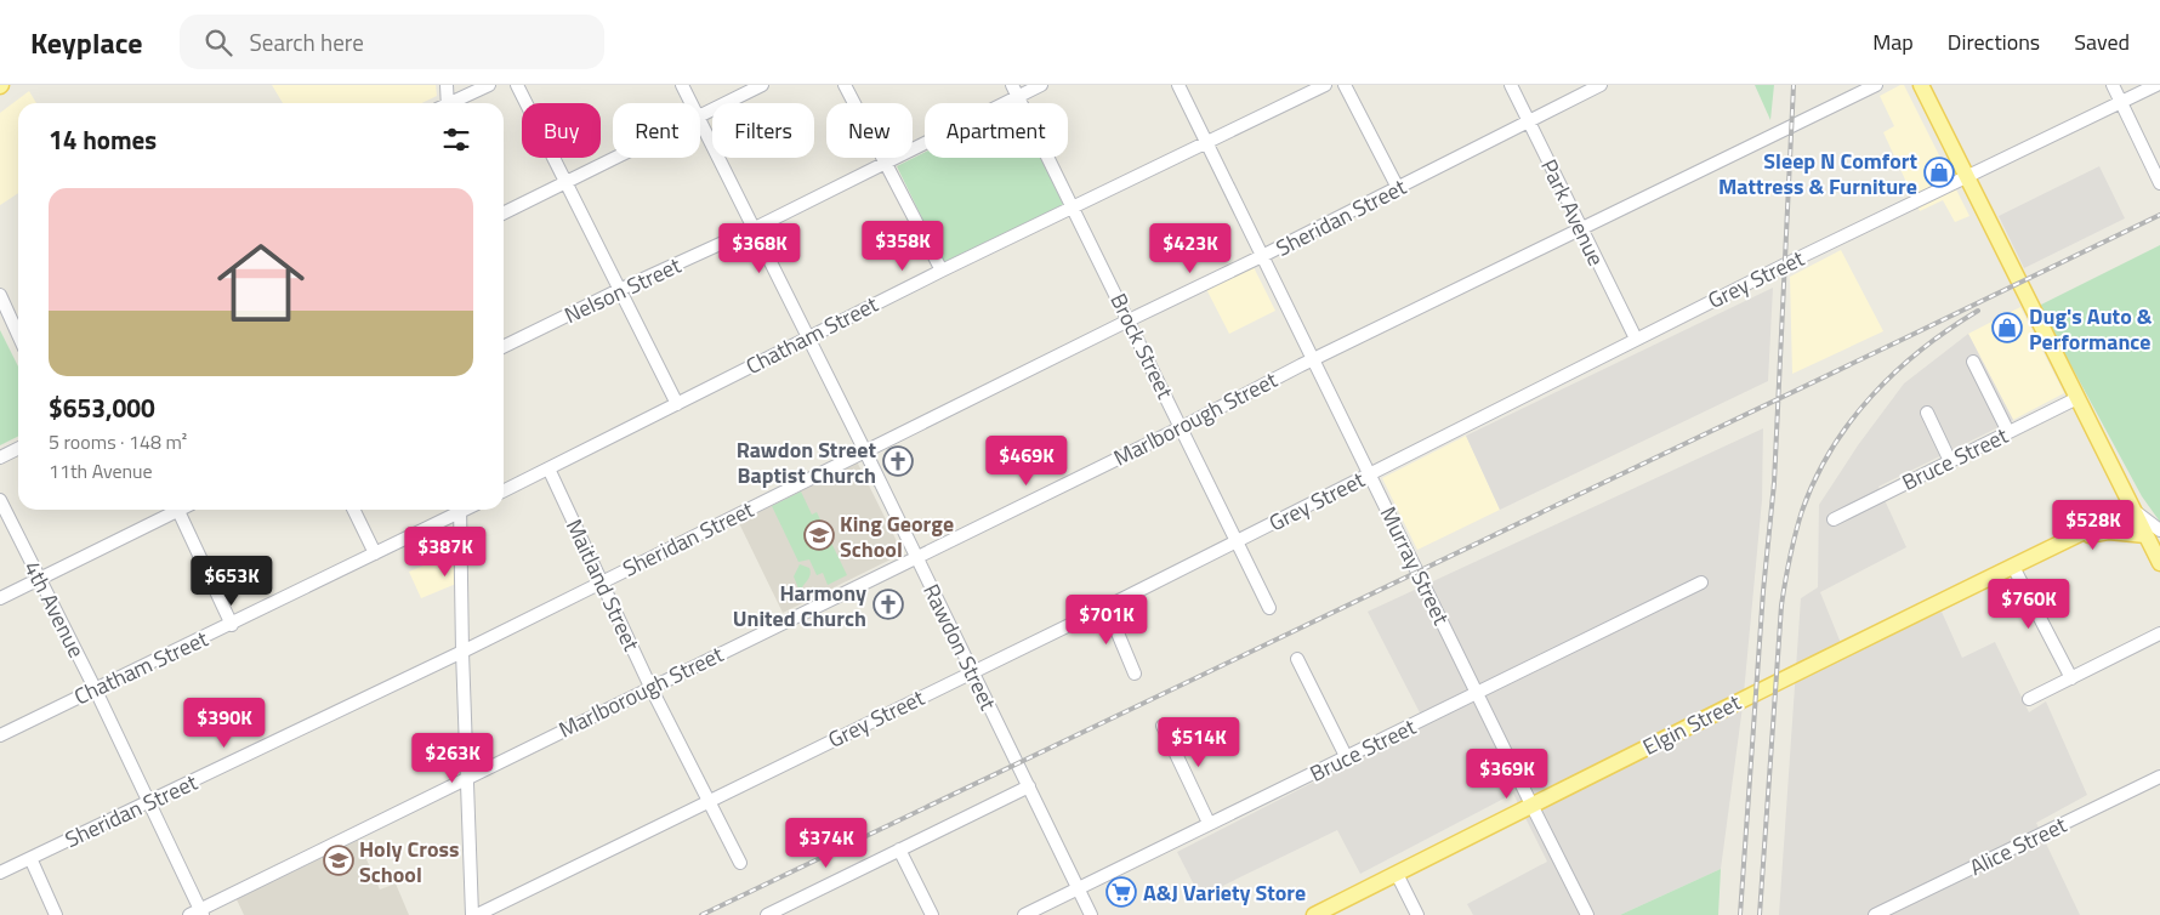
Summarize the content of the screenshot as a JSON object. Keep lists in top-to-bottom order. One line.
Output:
{"streets":{"main road":["Elgin Street"],"street":["Park Avenue","Sheridan Street","Grey Street","Nelson Street","Chatham Street","Brock Street","Marlborough Street","Bruce Street","Murray Street","Maitland Street","4th Avenue","Rawdon Street","Alice Street"]},"crossings":[["Park Avenue","Sheridan Street"],["Park Avenue","Grey Street"],["Park Avenue","Marlborough Street"],["Sheridan Street","Brock Street"],["Sheridan Street","Murray Street"],["Sheridan Street","Maitland Street"],["Sheridan Street","4th Avenue"],["Sheridan Street","Rawdon Street"],["Grey Street","Brock Street"],["Grey Street","Murray Street"],["Grey Street","Maitland Street"],["Grey Street","Rawdon Street"],["Nelson Street","Brock Street"],["Nelson Street","Rawdon Street"],["Chatham Street","Brock Street"],["Chatham Street","Murray Street"],["Chatham Street","Maitland Street"],["Chatham Street","4th Avenue"],["Chatham Street","Rawdon Street"],["Brock Street","Marlborough Street"],["Marlborough Street","Murray Street"],["Marlborough Street","Maitland Street"],["Marlborough Street","4th Avenue"],["Marlborough Street","Rawdon Street"],["Bruce Street","Murray Street"],["Bruce Street","Rawdon Street"],["Murray Street","Elgin Street"]],"places":{"shop":["Sleep N Comfort Mattress & Furniture","Dug's Auto & Performance"],"church":["Rawdon Street Baptist Church","Harmony United Church"],"school or university":["King George School","Holy Cross School"],"supermarket":["A&J Variety Store"]},"page":{"header":"Keyplace","search":"Search here","nav":["Map","Directions","Saved"],"chip":["Buy","Rent","Filters","New","Apartment"],"heading":"14 homes","list":[{"name":"$653,000","note":"5 rooms · 148 m² · 11th Avenue"}],"price":["$358K","$368K","$423K","$469K","$528K","$387K","$653K","$760K","$701K","$390K","$514K","$263K","$369K","$374K"]}}
